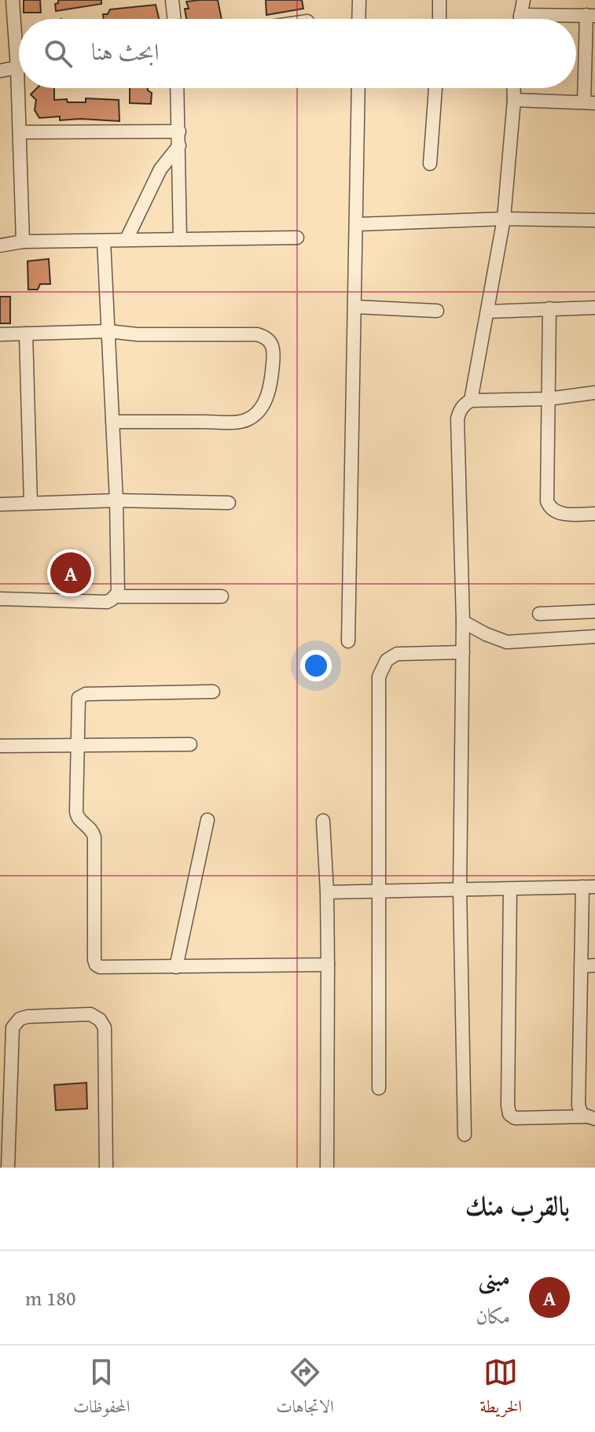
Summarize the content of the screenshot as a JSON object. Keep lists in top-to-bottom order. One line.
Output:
{"page":{"search":"ابحث هنا","pins":"A","heading":"بالقرب منك","list":[{"mark":"A","name":"مبنى","note":"مكان","value":"180 m"}],"nav":["الخريطة","الاتجاهات","المحفوظات"]}}
